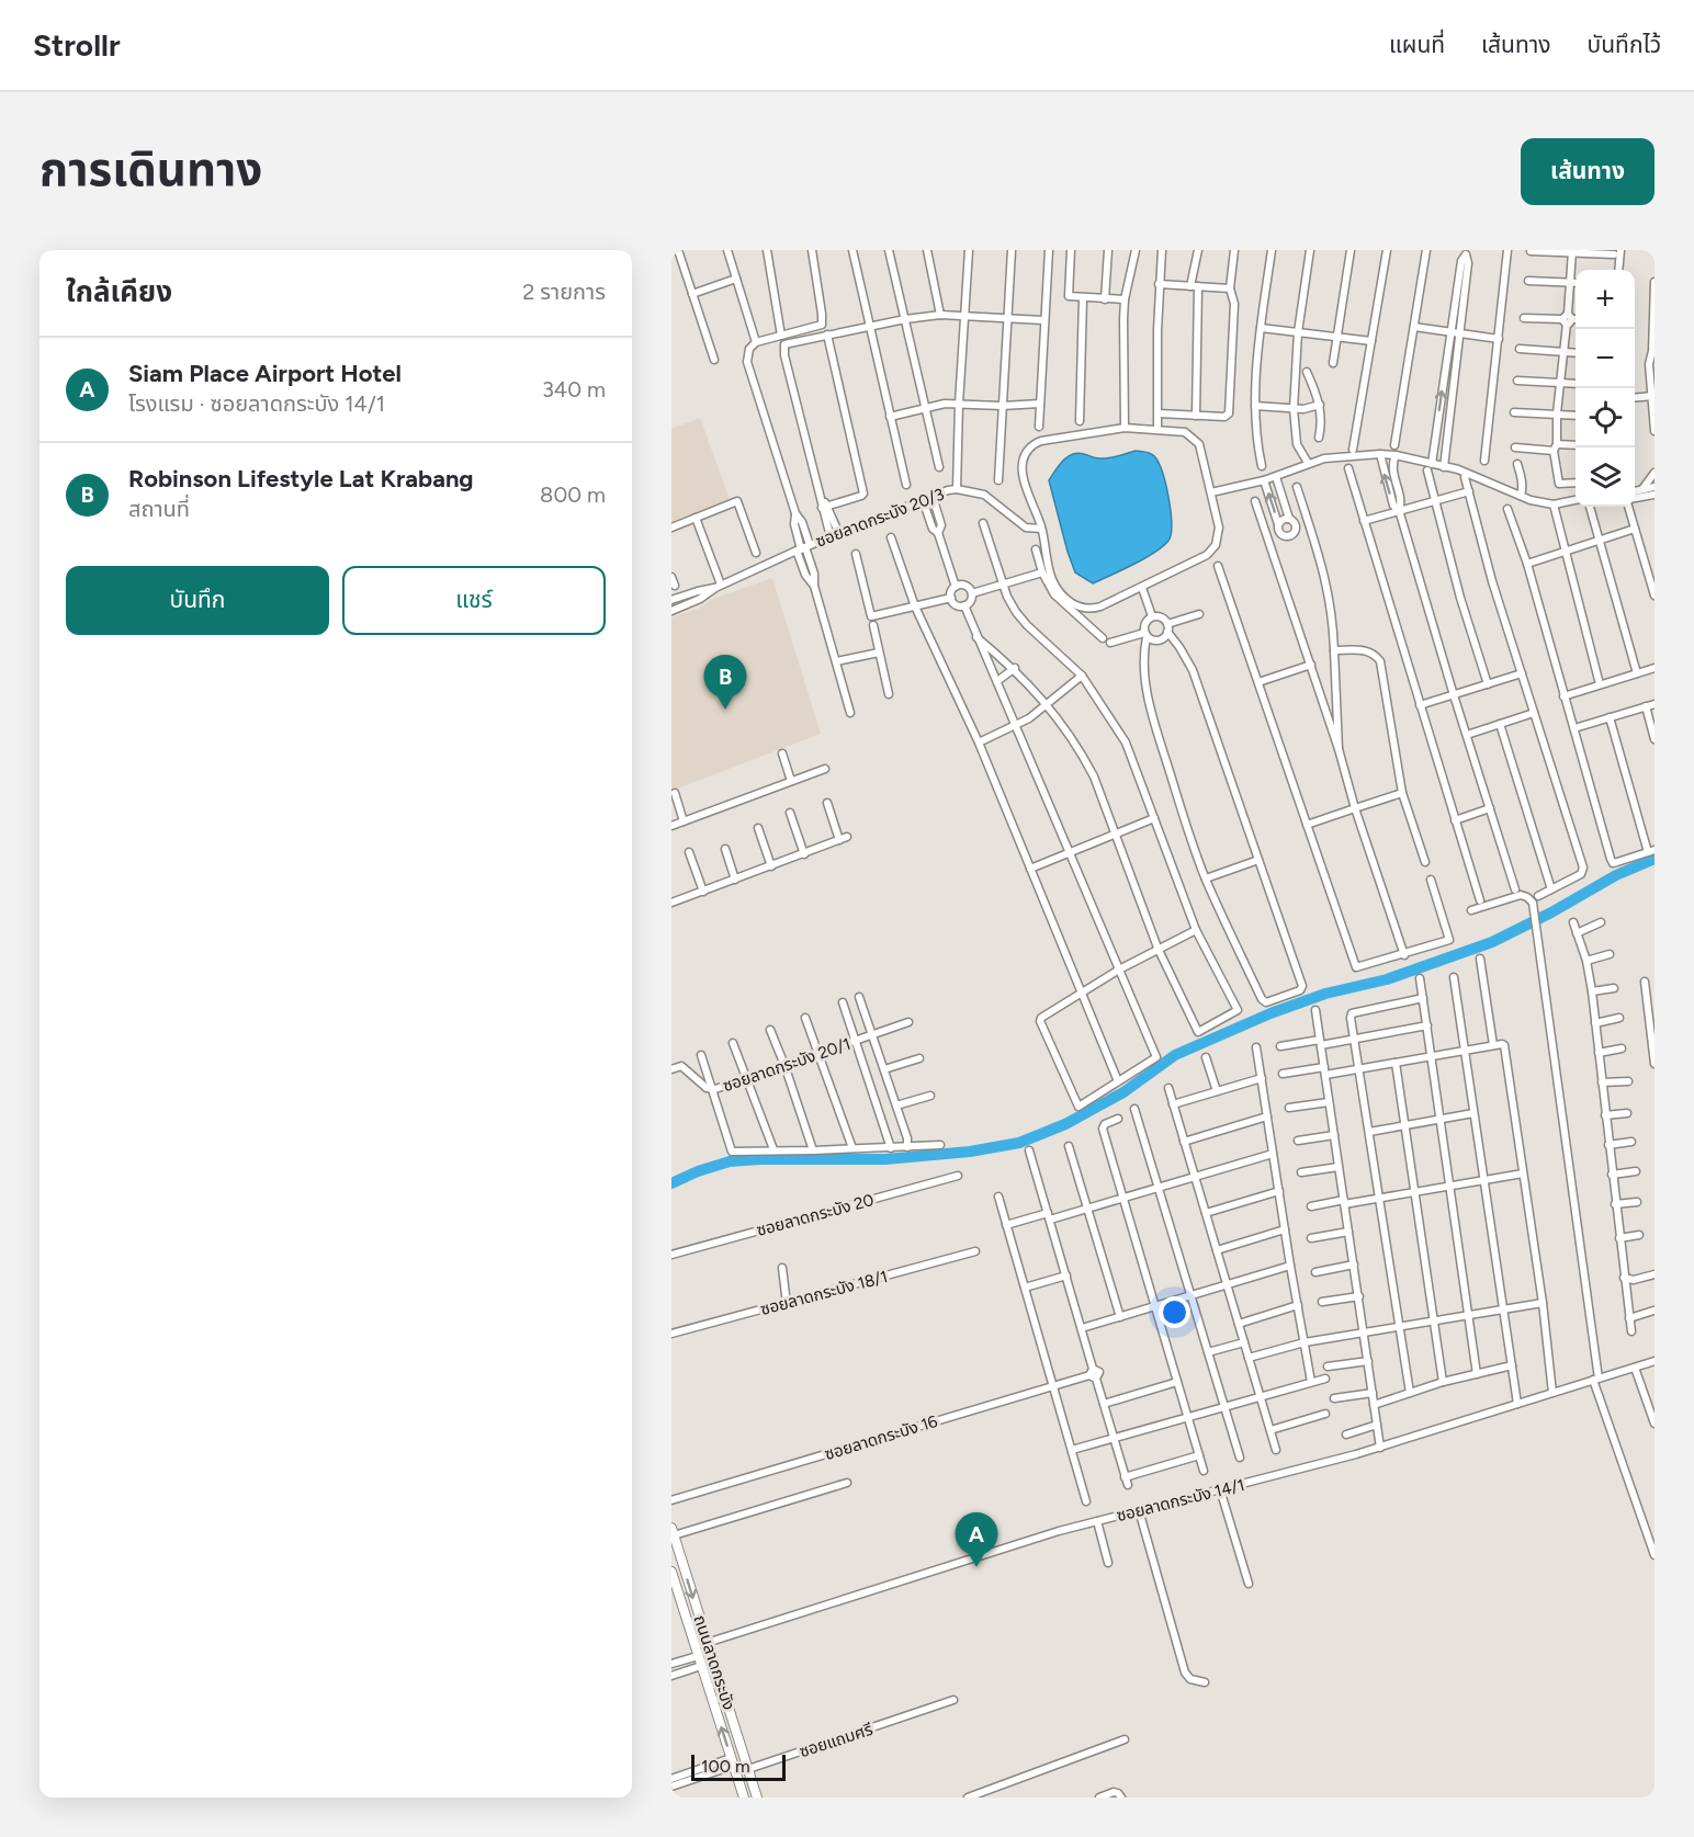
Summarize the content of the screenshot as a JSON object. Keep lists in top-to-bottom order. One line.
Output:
{"streets":{"main road":["ถนนลาดกระบัง"],"street":["ซอยลาดกระบัง 20/3","ซอยลาดกระบัง 20/1","ซอยลาดกระบัง 20","ซอยลาดกระบัง 18/1","ซอยลาดกระบัง 16","ซอยลาดกระบัง 14/1","ซอยแถมศรี"]},"crossings":[["ซอยลาดกระบัง 14/1","ถนนลาดกระบัง"],["ถนนลาดกระบัง","ซอยแถมศรี"]],"scale_bar":"100 m","page":{"header":"Strollr","nav":["แผนที่","เส้นทาง","บันทึกไว้"],"title":"การเดินทาง","buttons":["เส้นทาง",["บันทึก","แชร์"]],"heading":["ใกล้เคียง","2 รายการ"],"map_buttons":["+","−"],"list":[{"mark":"A","name":"Siam Place Airport Hotel","note":"โรงแรม · ซอยลาดกระบัง 14/1","value":"340 m"},{"mark":"B","name":"Robinson Lifestyle Lat Krabang","note":"สถานที่","value":"800 m"}],"pins":["B","A"],"scale":"100 m"}}
